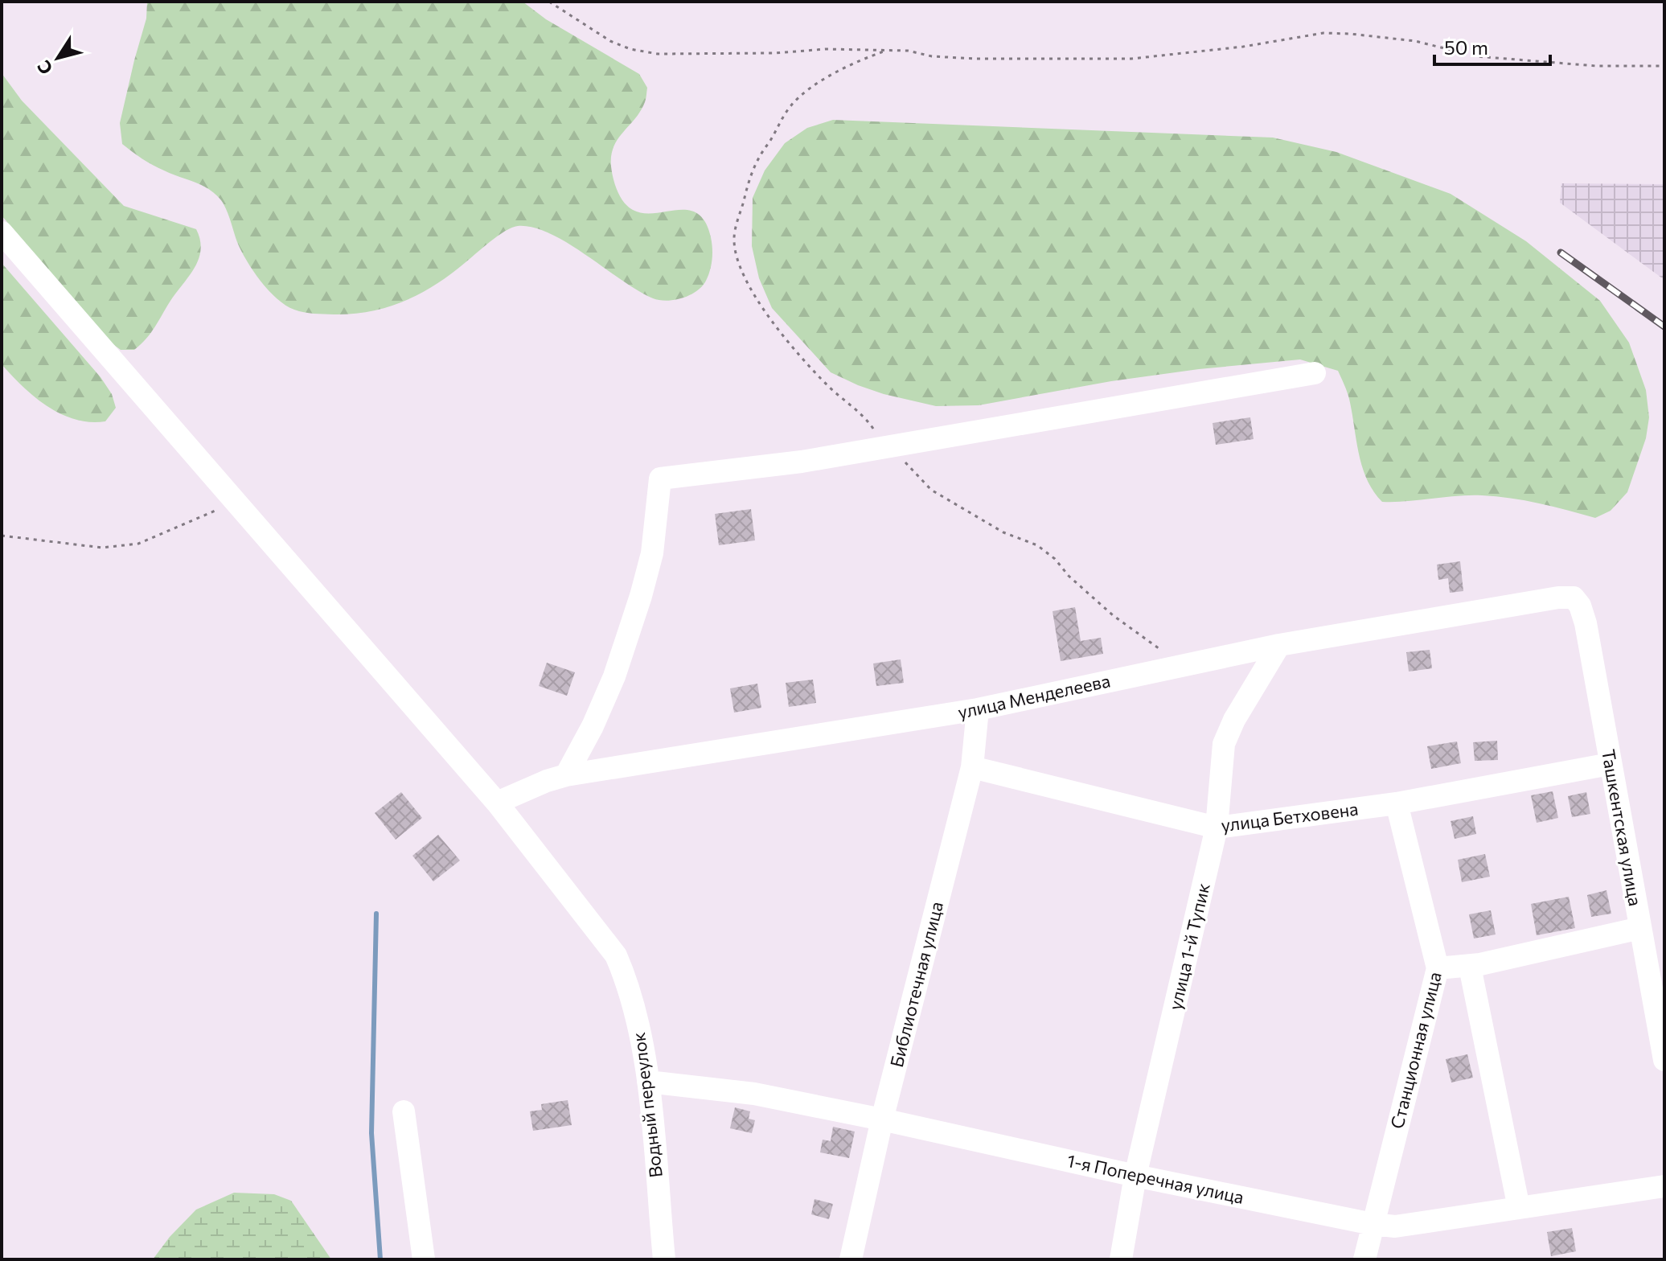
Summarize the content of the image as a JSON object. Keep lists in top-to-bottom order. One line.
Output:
{"streets":{"street":["улица Менделеева","улица Бетховена","Ташкентская улица","улица 1-й Тупик","Библиотечная улица","Станционная улица","Водный переулок","1-я Поперечная улица"]},"crossings":[["улица Менделеева","Ташкентская улица"],["улица Менделеева","улица 1-й Тупик"],["улица Менделеева","Библиотечная улица"],["улица Менделеева","Водный переулок"],["улица Бетховена","Ташкентская улица"],["улица Бетховена","улица 1-й Тупик"],["улица Бетховена","Библиотечная улица"],["улица Бетховена","Станционная улица"],["улица 1-й Тупик","1-я Поперечная улица"],["Библиотечная улица","1-я Поперечная улица"],["Станционная улица","1-я Поперечная улица"],["Водный переулок","1-я Поперечная улица"]],"scale_bar":"50 m","north":"bottom left"}
